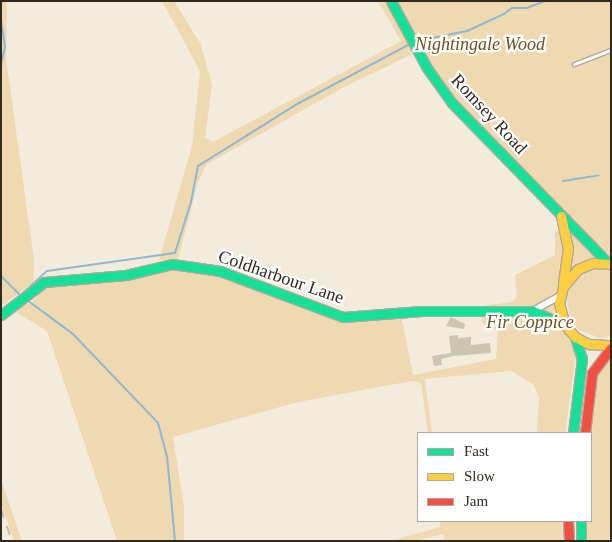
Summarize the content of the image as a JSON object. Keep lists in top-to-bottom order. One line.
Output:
{"streets":{"main road":["Romsey Road","Coldharbour Lane"]},"parks":["Nightingale Wood","Fir Coppice"],"legend":["Fast","Slow","Jam"]}
